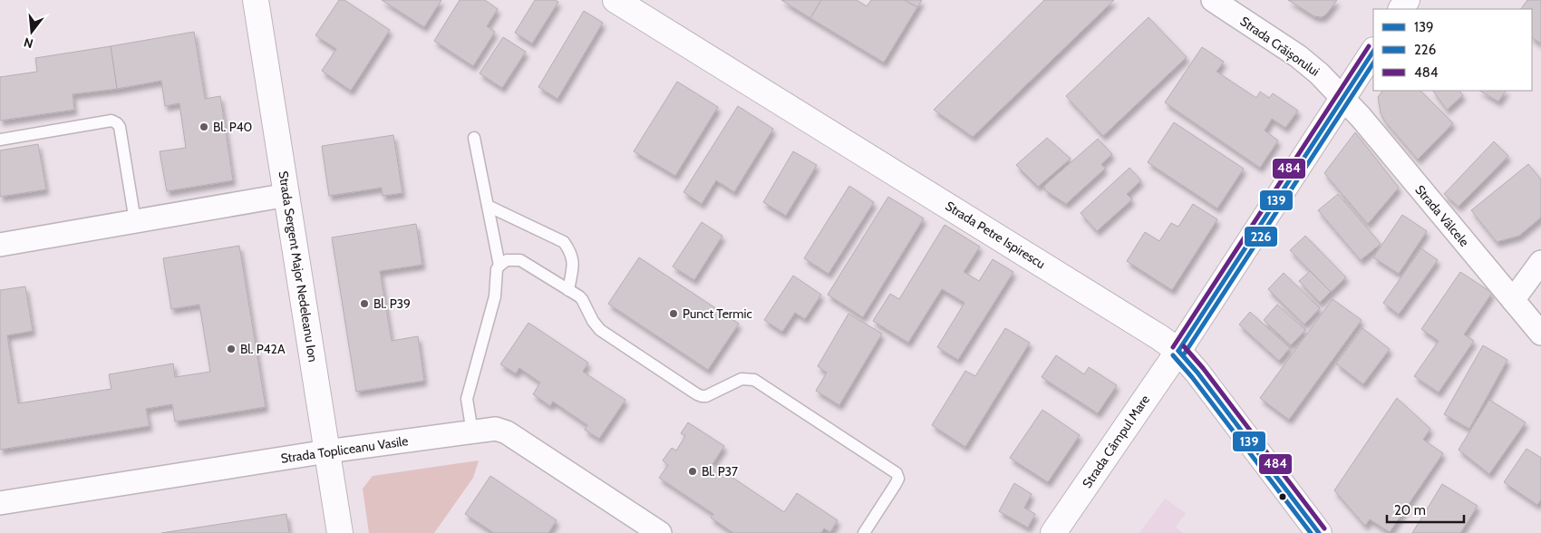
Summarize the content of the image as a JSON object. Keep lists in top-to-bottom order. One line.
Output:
{"streets":{"street":["Strada Crăișorului","Strada Vâlcele","Strada Petre Ispirescu","Strada Sergent Major Nedeleanu Ion","Strada Câmpul Mare","Strada Topliceanu Vasile"]},"crossings":[["Strada Crăișorului","Strada Vâlcele"],["Strada Crăișorului","Strada Câmpul Mare"],["Strada Vâlcele","Strada Câmpul Mare"],["Strada Petre Ispirescu","Strada Câmpul Mare"],["Strada Sergent Major Nedeleanu Ion","Strada Topliceanu Vasile"]],"places":["Bl. P40","Bl. P39","Punct Termic","Bl. P42A","Bl. P37"],"lines":["transit line 484","transit line 139","transit line 226"],"legend":["139","226","484"],"scale_bar":"20 m","north":"bottom"}
